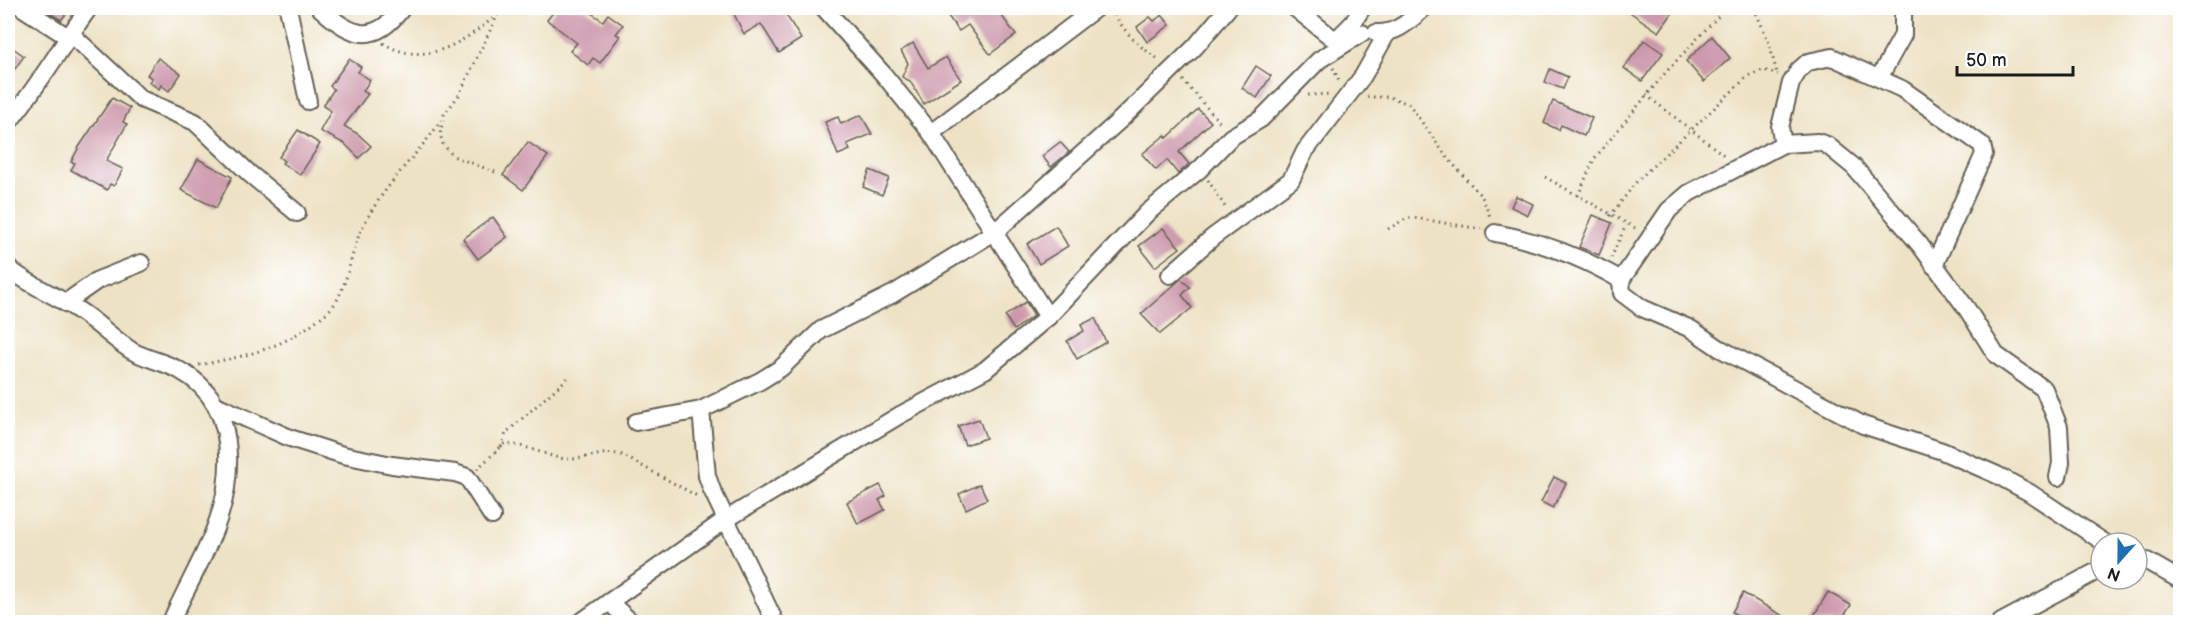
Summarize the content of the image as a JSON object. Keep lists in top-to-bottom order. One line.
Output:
{"scale_bar":"50 m","north":"bottom"}
